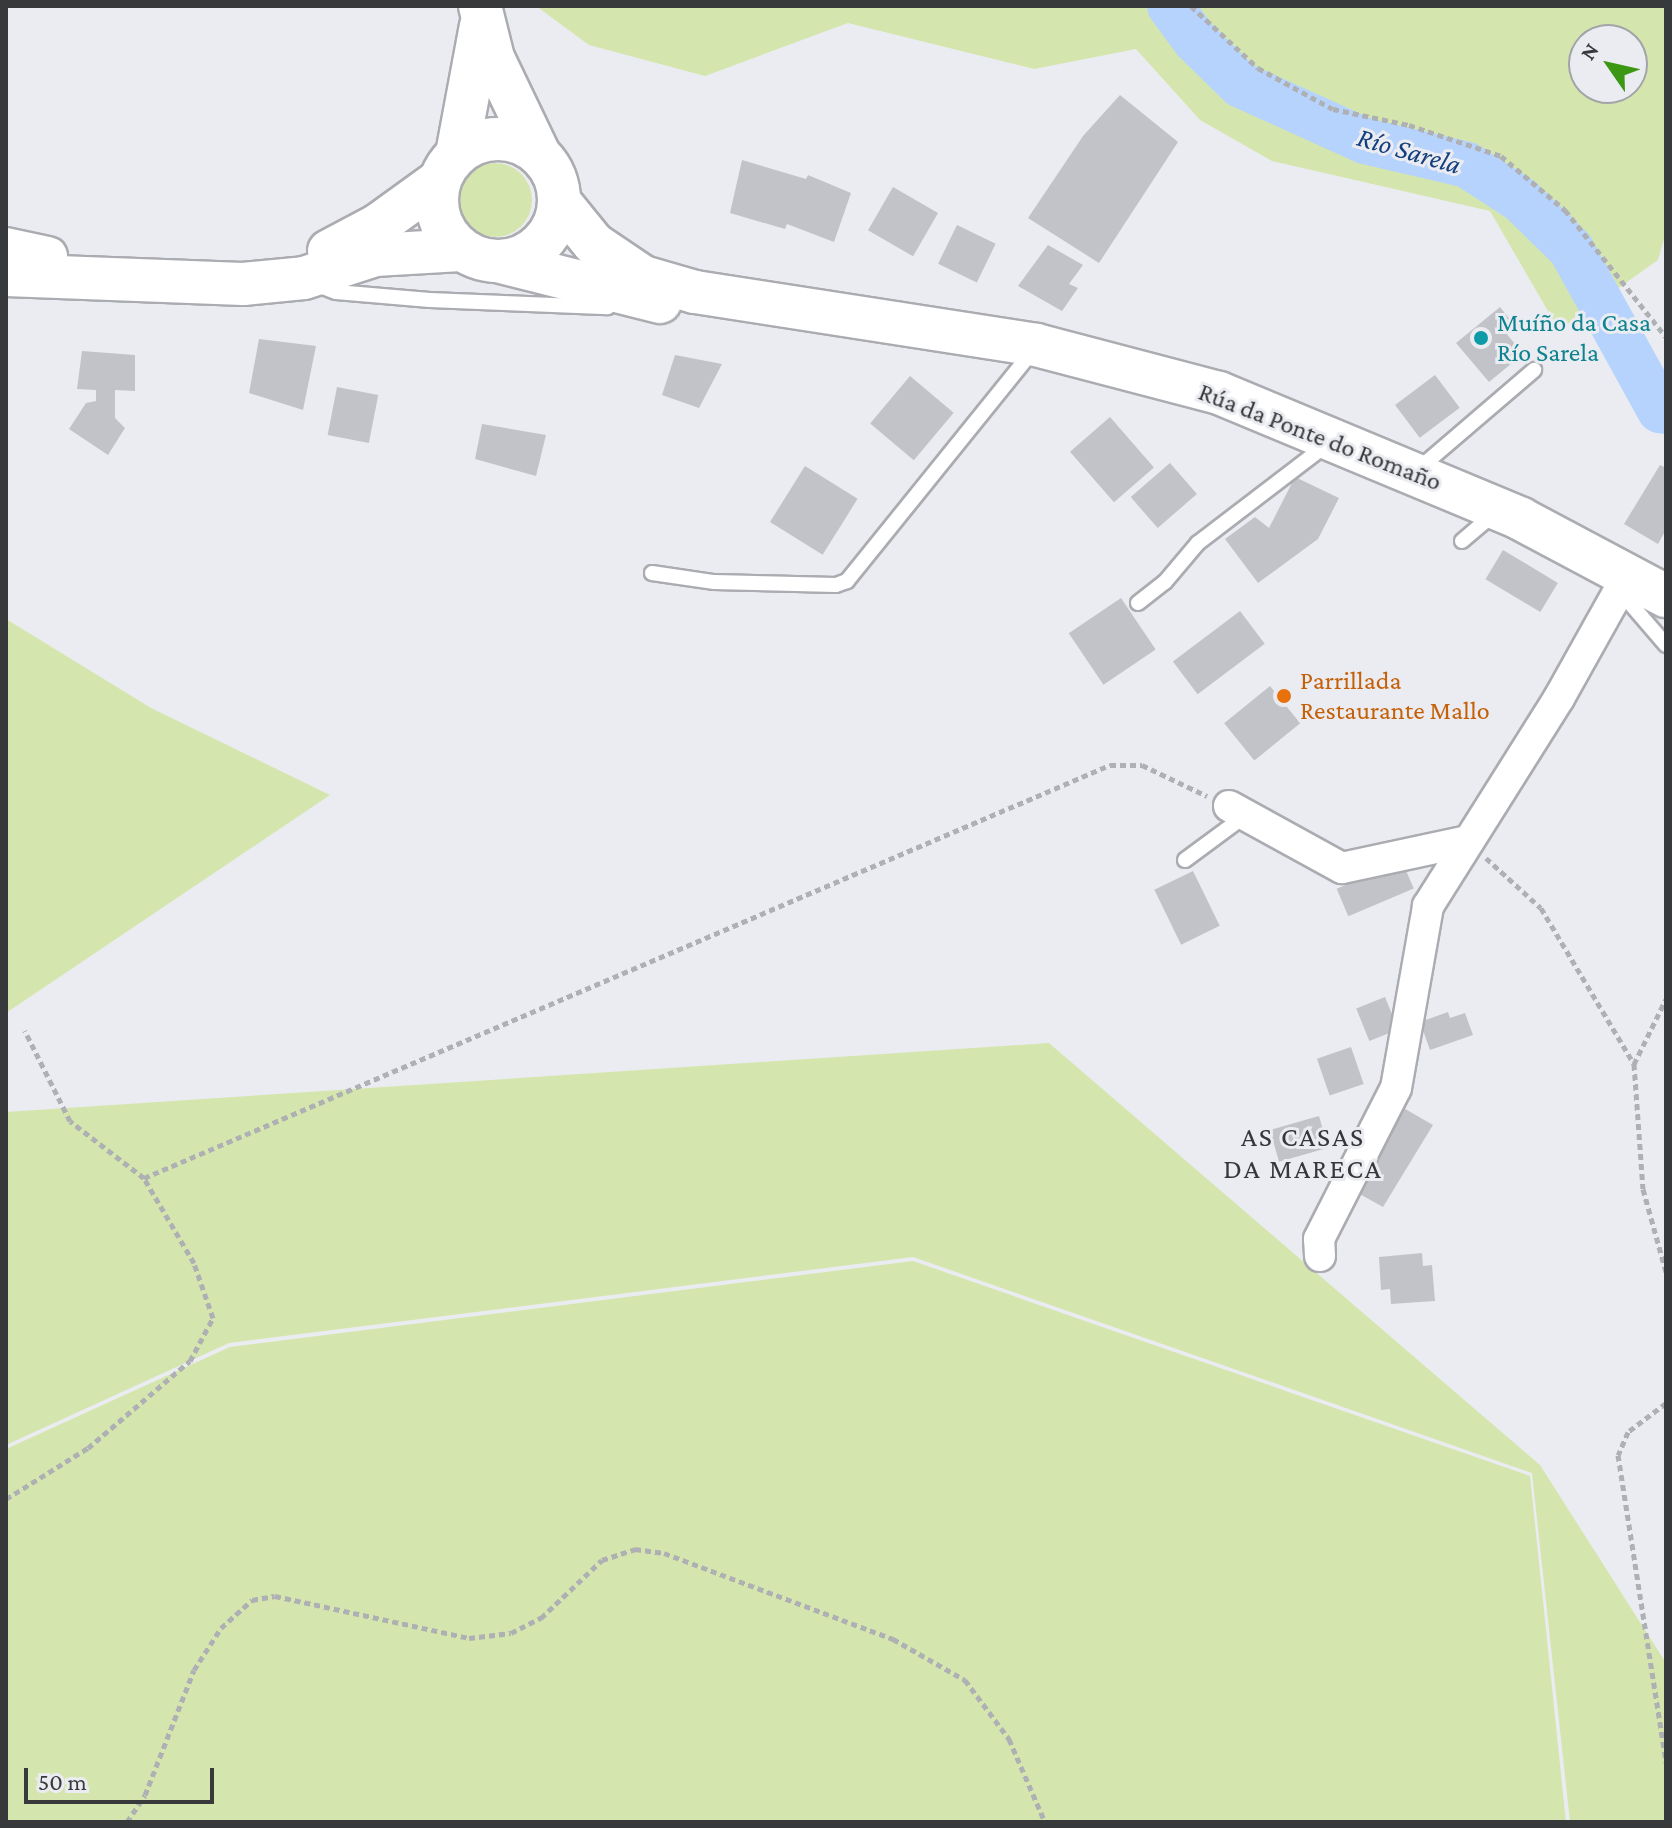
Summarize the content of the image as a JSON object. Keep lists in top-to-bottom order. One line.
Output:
{"streets":{"main road":["Rúa da Ponte do Romaño"]},"districts":["AS CASAS DA MARECA"],"water":["Río Sarela"],"places":["Muíño da Casa Río Sarela","Parrillada Restaurante Mallo"],"scale_bar":"50 m","north":"top left"}
